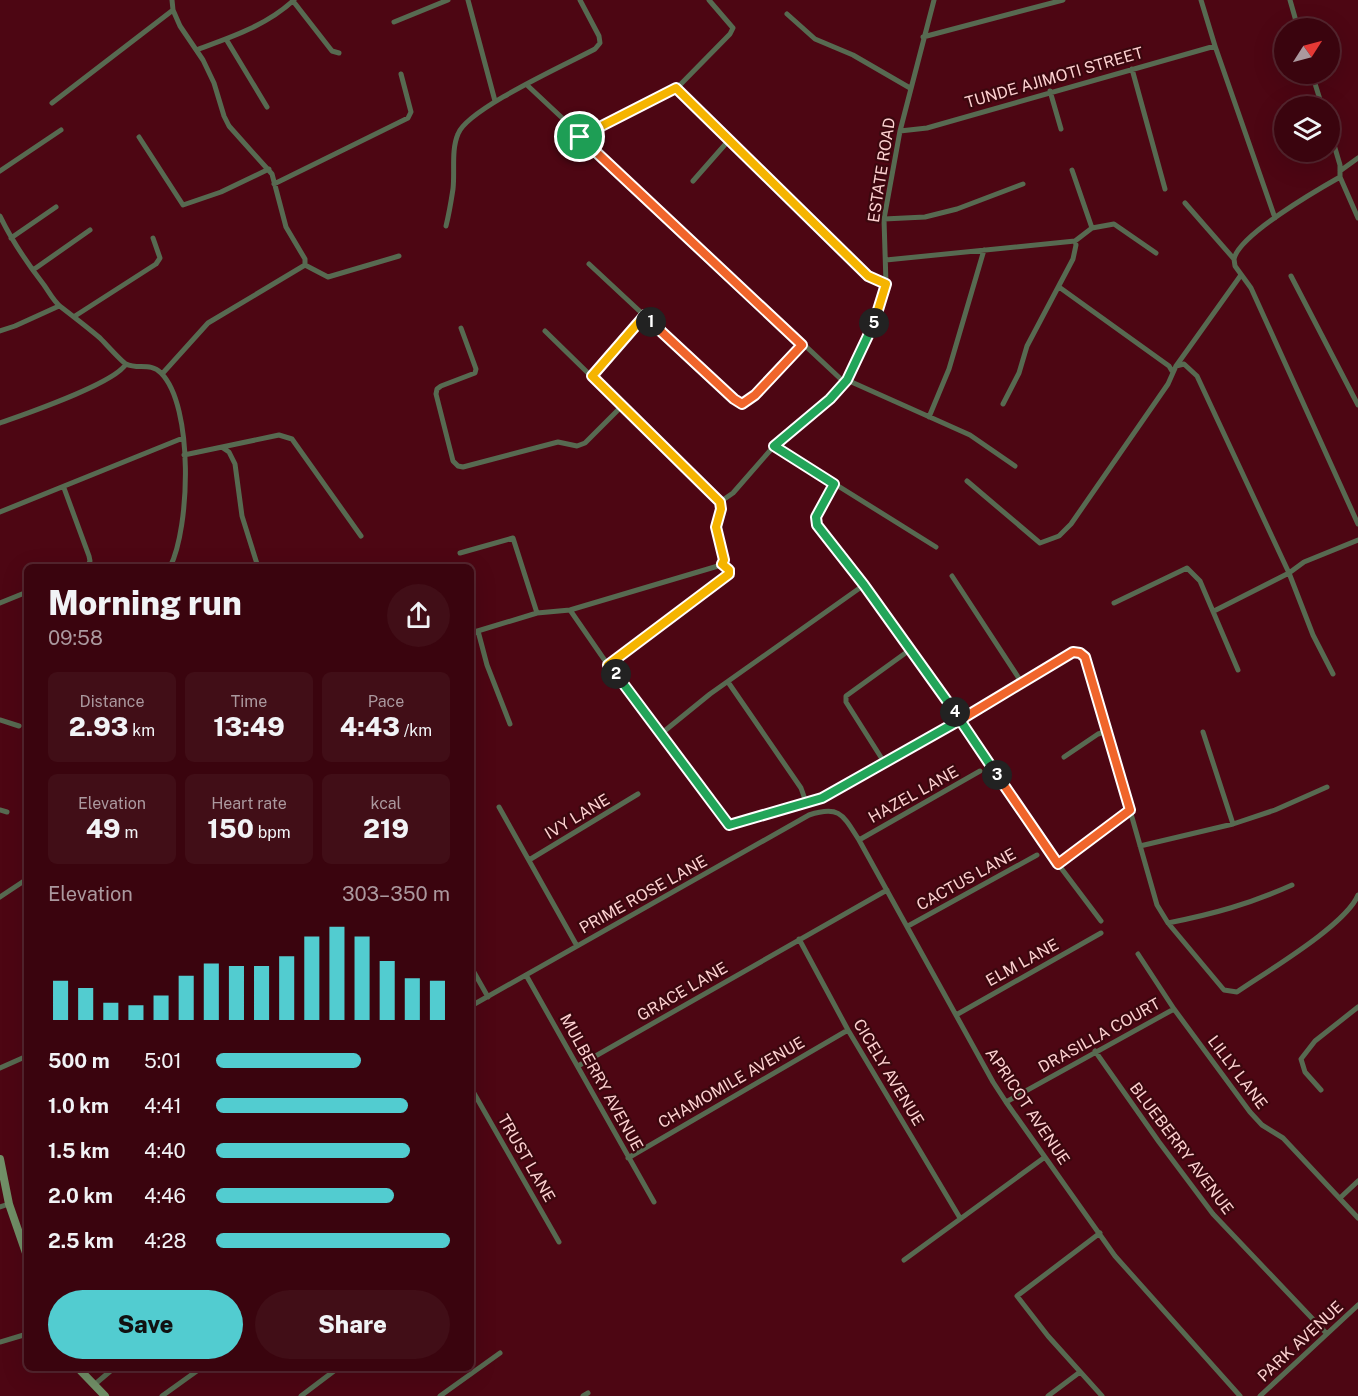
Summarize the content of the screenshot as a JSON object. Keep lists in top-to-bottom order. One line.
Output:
{"streets":{"street":["TUNDE AJIMOTI STREET","ESTATE ROAD","HAZEL LANE","IVY LANE","CACTUS LANE","PRIME ROSE LANE","ELM LANE","GRACE LANE","DRASILLA COURT","CICELY AVENUE","LILLY LANE","MULBERRY AVENUE","CHAMOMILE AVENUE","APRICOT AVENUE","BLUEBERRY AVENUE","TRUST LANE","PARK AVENUE"]},"crossings":[["TUNDE AJIMOTI STREET","ESTATE ROAD"],["HAZEL LANE","APRICOT AVENUE"],["CACTUS LANE","APRICOT AVENUE"],["PRIME ROSE LANE","MULBERRY AVENUE"],["PRIME ROSE LANE","APRICOT AVENUE"],["ELM LANE","APRICOT AVENUE"],["GRACE LANE","CICELY AVENUE"],["GRACE LANE","MULBERRY AVENUE"],["GRACE LANE","APRICOT AVENUE"],["DRASILLA COURT","LILLY LANE"],["DRASILLA COURT","APRICOT AVENUE"],["DRASILLA COURT","BLUEBERRY AVENUE"],["CICELY AVENUE","CHAMOMILE AVENUE"],["MULBERRY AVENUE","CHAMOMILE AVENUE"],["BLUEBERRY AVENUE","PARK AVENUE"]],"north":"top right","page":{"pins":["1","5","2","4","3"],"heading":["Morning run","09:58"],"stats":[["Distance","2.93 km"],["Time","13:49"],["Pace","4:43 /km"],["Elevation","49 m"],["Heart rate","150 bpm"],["kcal","219"]],"chart":["Elevation","303–350 m"],"list":[{"name":"500 m","note":"5:01"},{"name":"1.0 km","note":"4:41"},{"name":"1.5 km","note":"4:40"},{"name":"2.0 km","note":"4:46"},{"name":"2.5 km","note":"4:28"}],"buttons":["Save","Share"]}}
